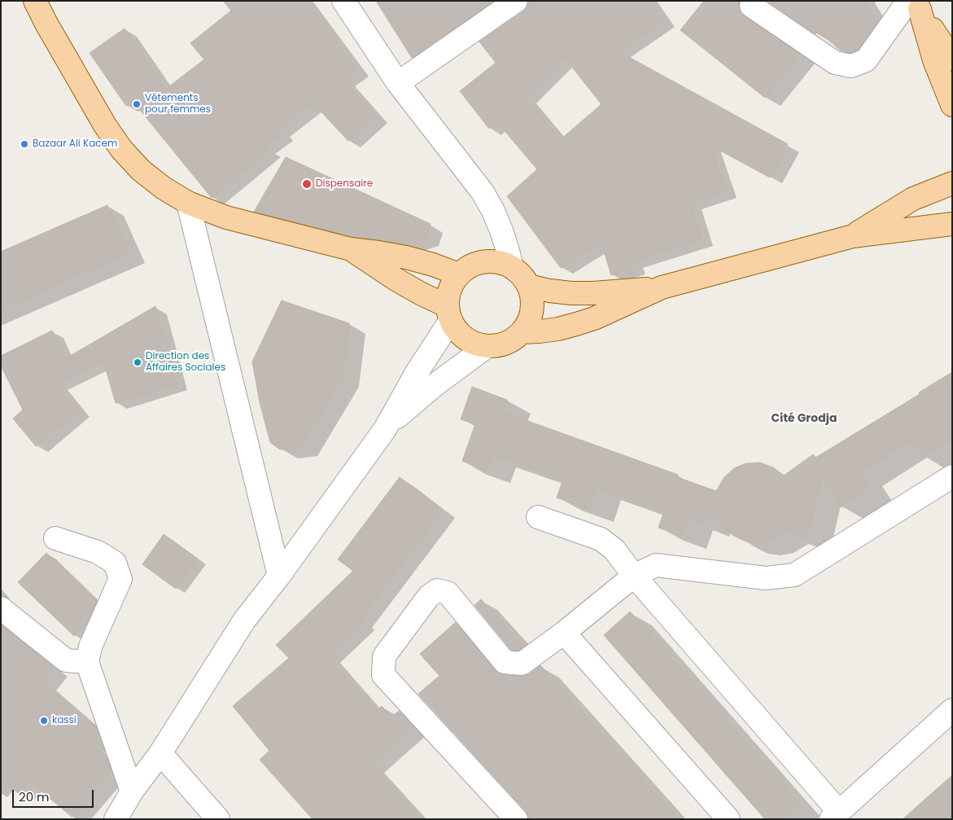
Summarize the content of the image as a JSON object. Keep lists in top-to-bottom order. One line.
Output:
{"districts":["Cité Grodja"],"places":["Vêtements pour femmes","Bazaar Ali Kacem","Dispensaire","Direction des Affaires Sociales","kassi"],"scale_bar":"20 m"}
